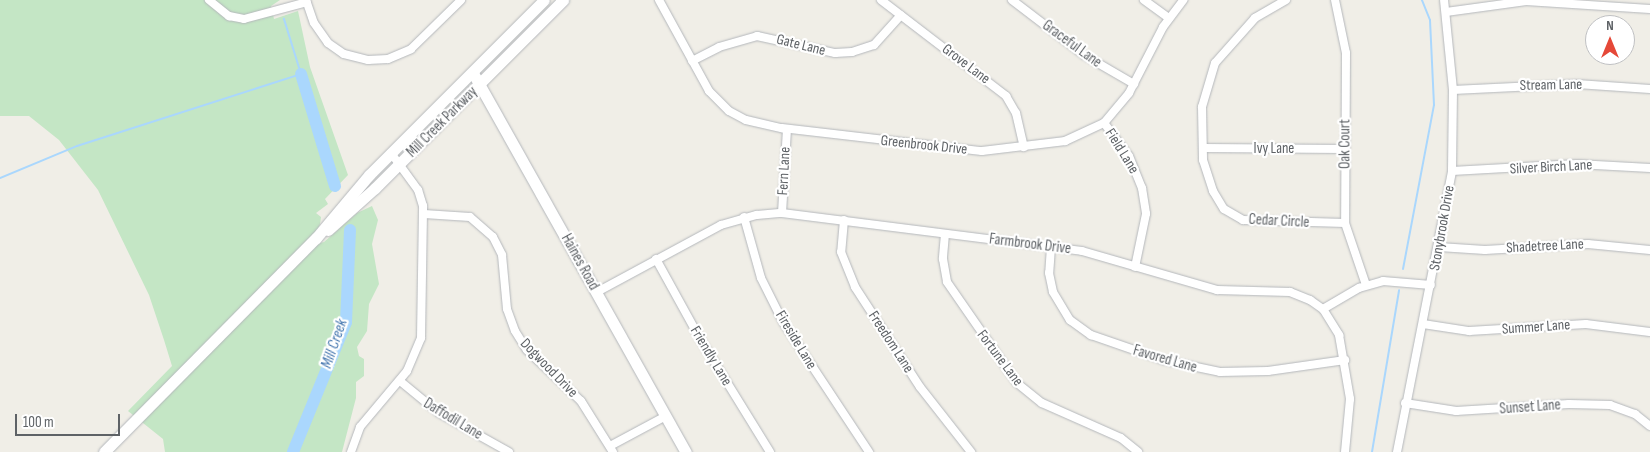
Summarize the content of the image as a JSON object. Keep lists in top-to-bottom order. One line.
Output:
{"streets":{"main road":["Mill Creek Parkway","Haines Road"],"street":["Graceful Lane","Gate Lane","Grove Lane","Stream Lane","Oak Court","Greenbrook Drive","Ivy Lane","Field Lane","Silver Birch Lane","Fern Lane","Cedar Circle","Stonybrook Drive","Farmbrook Drive","Shadetree Lane","Summer Lane","Fireside Lane","Freedom Lane","Friendly Lane","Fortune Lane","Favored Lane","Dogwood Drive","Sunset Lane","Daffodil Lane"]},"crossings":[["Graceful Lane","Greenbrook Drive"],["Gate Lane","Grove Lane"],["Gate Lane","Greenbrook Drive"],["Grove Lane","Greenbrook Drive"],["Stream Lane","Stonybrook Drive"],["Mill Creek Parkway","Haines Road"],["Oak Court","Ivy Lane"],["Oak Court","Cedar Circle"],["Greenbrook Drive","Field Lane"],["Greenbrook Drive","Fern Lane"],["Ivy Lane","Cedar Circle"],["Field Lane","Farmbrook Drive"],["Silver Birch Lane","Stonybrook Drive"],["Fern Lane","Farmbrook Drive"],["Stonybrook Drive","Shadetree Lane"],["Stonybrook Drive","Summer Lane"],["Stonybrook Drive","Sunset Lane"],["Farmbrook Drive","Haines Road"],["Farmbrook Drive","Fireside Lane"],["Farmbrook Drive","Freedom Lane"],["Farmbrook Drive","Friendly Lane"],["Farmbrook Drive","Fortune Lane"],["Farmbrook Drive","Favored Lane"]],"water":["Mill Creek"],"scale_bar":"100 m","north":"top"}
